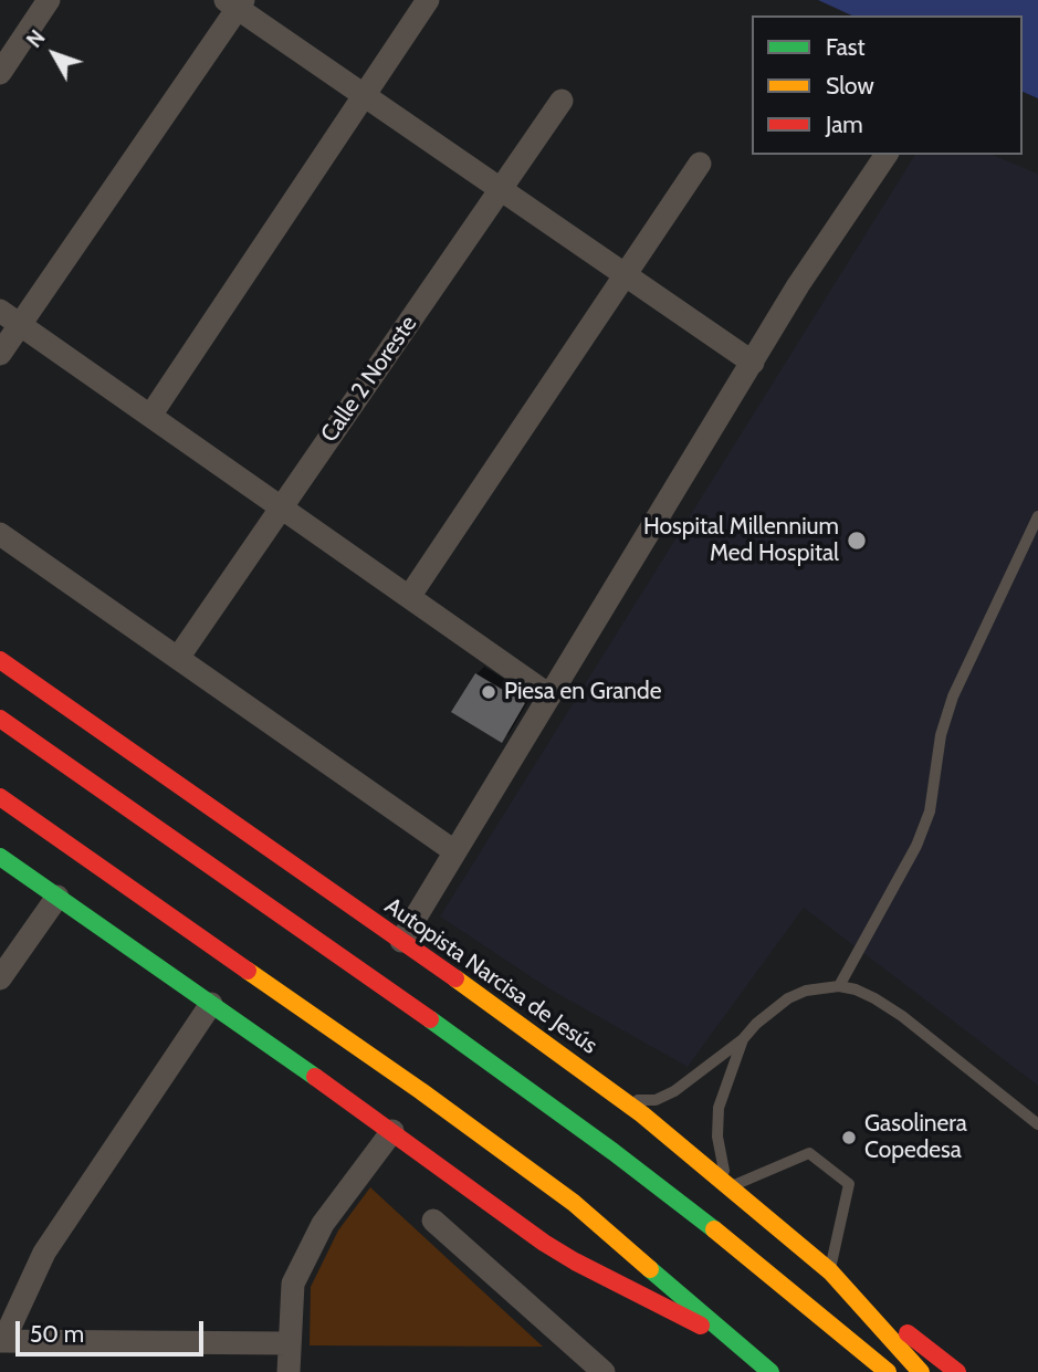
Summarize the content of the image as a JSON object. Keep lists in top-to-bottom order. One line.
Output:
{"streets":{"main road":["Autopista Narcisa de Jesús"],"street":["Calle 2 Noreste"]},"places":["Hospital Millennium Med Hospital","Piesa en Grande","Gasolinera Copedesa"],"legend":["Fast","Slow","Jam"],"scale_bar":"50 m","north":"top left"}
